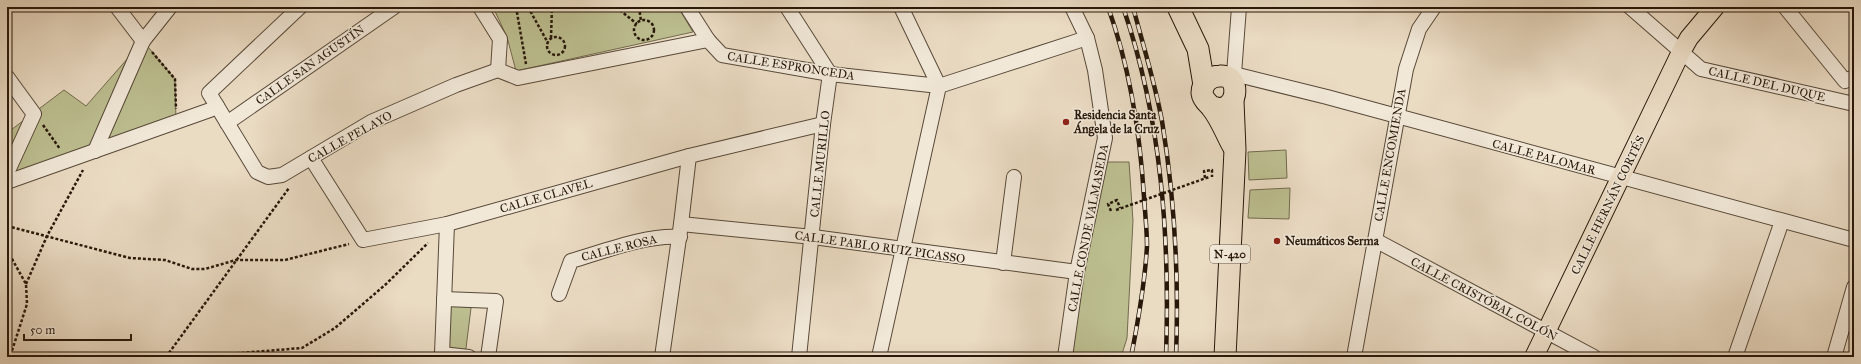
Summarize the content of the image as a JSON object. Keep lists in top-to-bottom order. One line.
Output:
{"streets":{"highway":["N-420"],"main road":["CALLE HERNÁN CORTÉS"],"street":["CALLE SAN AGUSTÍN","CALLE ESPRONCEDA","CALLE DEL DUQUE","CALLE PELAYO","CALLE ENCOMIENDA","CALLE PALOMAR","CALLE MURILLO","CALLE CLAVEL","CALLE CONDE VALMASEDA","CALLE PABLO RUIZ PICASSO","CALLE ROSA","CALLE CRISTÓBAL COLÓN"]},"crossings":[["CALLE SAN AGUSTÍN","CALLE PELAYO"],["CALLE ESPRONCEDA","CALLE MURILLO"],["CALLE ESPRONCEDA","CALLE CONDE VALMASEDA"],["CALLE DEL DUQUE","CALLE HERNÁN CORTÉS"],["CALLE ENCOMIENDA","CALLE PALOMAR"],["CALLE ENCOMIENDA","CALLE CRISTÓBAL COLÓN"],["CALLE PALOMAR","CALLE HERNÁN CORTÉS"],["CALLE PALOMAR","N-420"],["CALLE MURILLO","CALLE CLAVEL"],["CALLE MURILLO","CALLE PABLO RUIZ PICASSO"],["CALLE HERNÁN CORTÉS","CALLE CRISTÓBAL COLÓN"],["CALLE CONDE VALMASEDA","CALLE PABLO RUIZ PICASSO"],["CALLE PABLO RUIZ PICASSO","CALLE ROSA"]],"places":["Residencia Santa Ángela de la Cruz","Neumáticos Serma"],"scale_bar":"50 m"}
